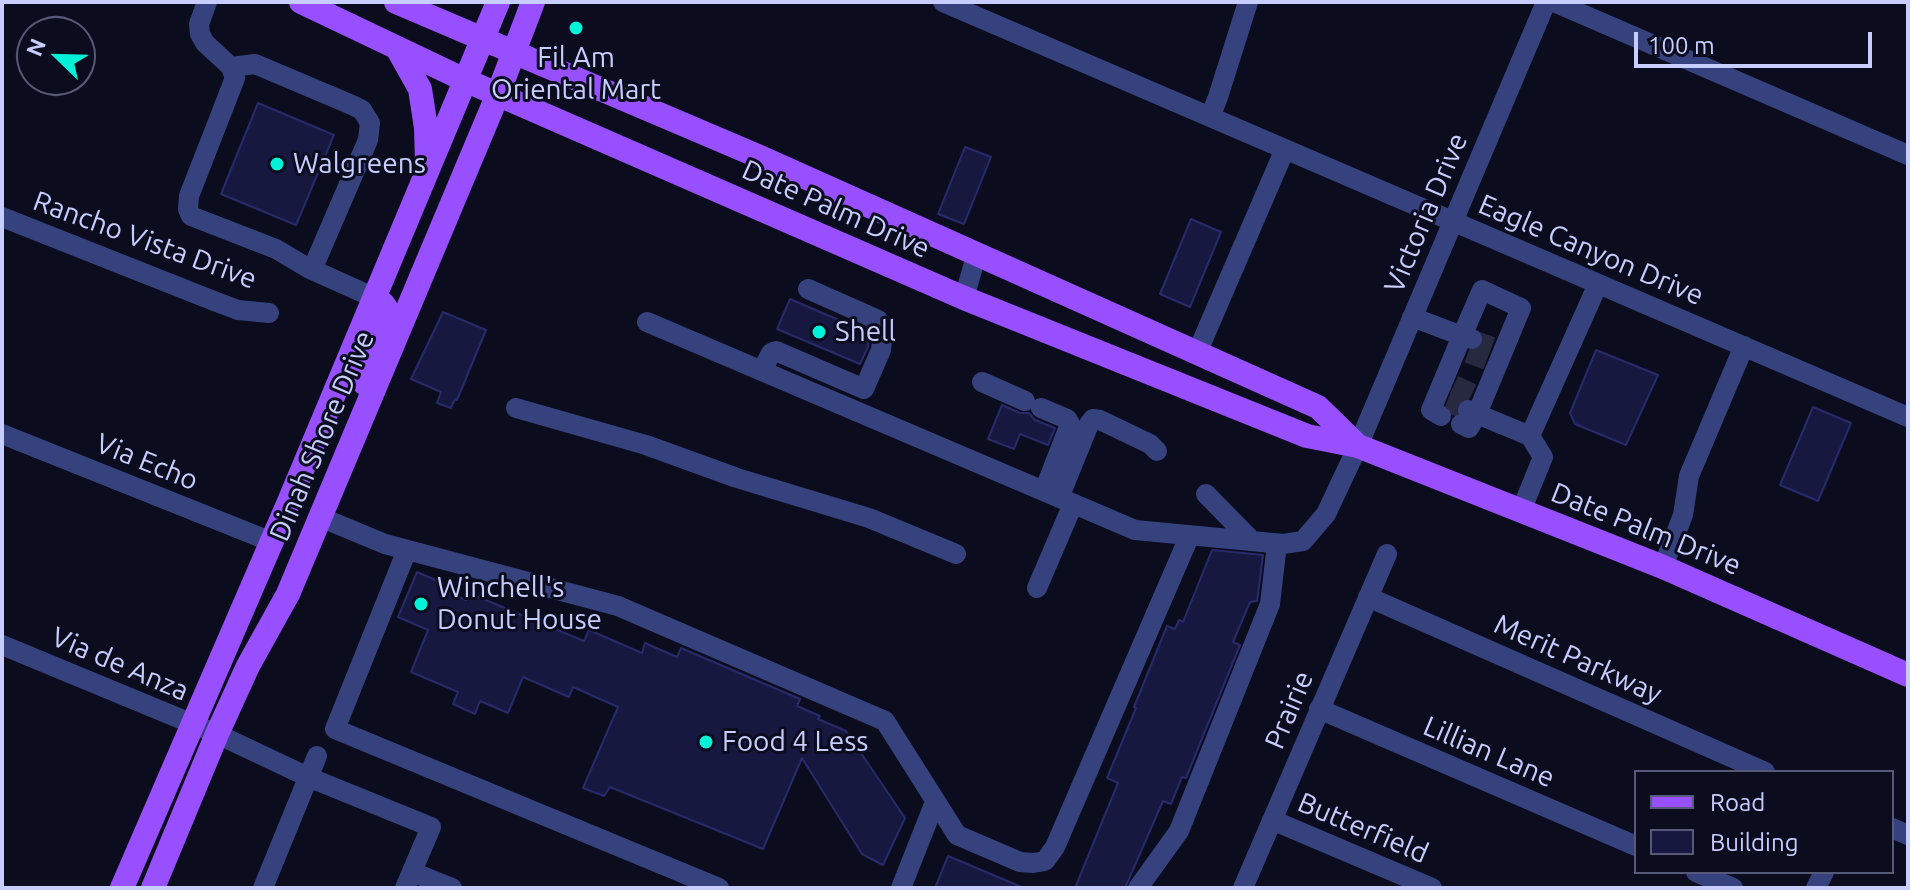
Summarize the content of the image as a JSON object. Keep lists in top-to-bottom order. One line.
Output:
{"streets":{"main road":["Date Palm Drive","Dinah Shore Drive"],"street":["Victoria Drive","Rancho Vista Drive","Eagle Canyon Drive","Via Echo","Merit Parkway","Via de Anza","Prairie","Lillian Lane","Butterfield"]},"crossings":[["Date Palm Drive","Victoria Drive"],["Date Palm Drive","Dinah Shore Drive"],["Victoria Drive","Eagle Canyon Drive"],["Dinah Shore Drive","Via Echo"],["Dinah Shore Drive","Via de Anza"],["Merit Parkway","Prairie"],["Prairie","Lillian Lane"],["Prairie","Butterfield"]],"places":["Fil Am Oriental Mart","Walgreens","Shell","Winchell's Donut House","Food 4 Less"],"legend":["Road","Building"],"scale_bar":"100 m","north":"top left"}
